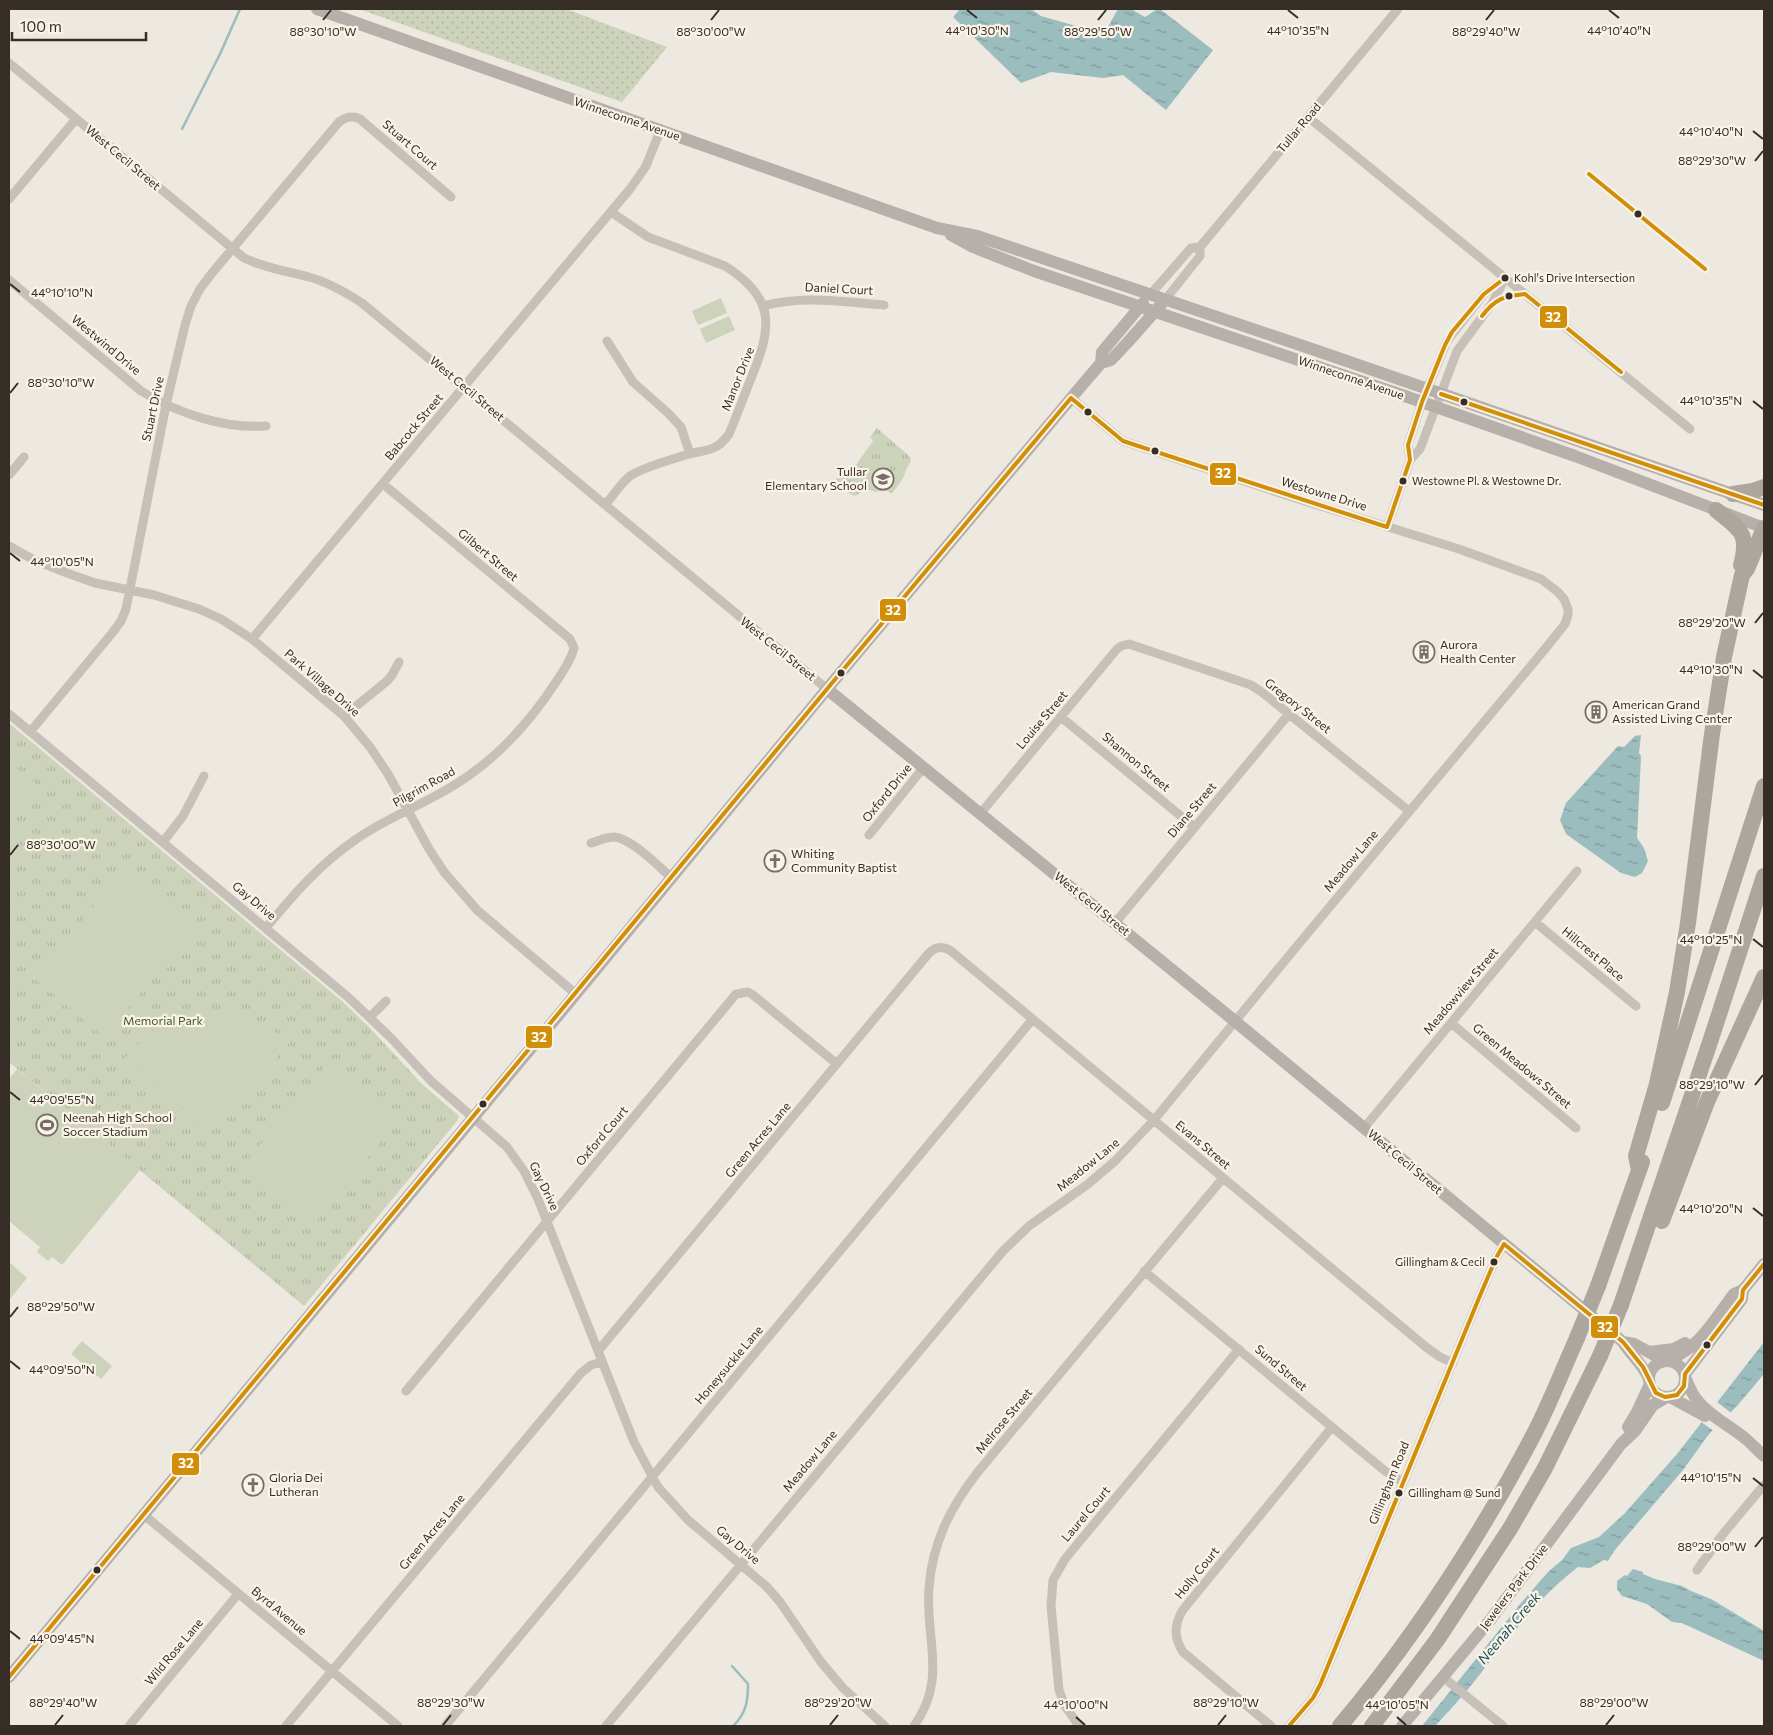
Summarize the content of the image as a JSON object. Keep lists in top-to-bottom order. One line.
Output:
{"streets":{"main road":["Winneconne Avenue","Tullar Road","West Cecil Street","Jewelers Park Drive"],"street":["Stuart Court","Daniel Court","Westwind Drive","Manor Drive","Stuart Drive","Babcock Street","Westowne Drive","Gilbert Street","Park Village Drive","Gregory Street","Louise Street","Shannon Street","Pilgrim Road","Oxford Drive","Diane Street","Meadow Lane","Gay Drive","Hillcrest Place","Meadowview Street","Green Meadows Street","Oxford Court","Green Acres Lane","Evans Street","Honeysuckle Lane","Sund Street","Melrose Street","Gillingham Road","Laurel Court","Holly Court","Byrd Avenue","Wild Rose Lane"]},"crossings":[["Winneconne Avenue","Tullar Road"],["Winneconne Avenue","Babcock Street"],["Tullar Road","West Cecil Street"],["Tullar Road","Westowne Drive"],["Tullar Road","Park Village Drive"],["Tullar Road","Gay Drive"],["Tullar Road","Byrd Avenue"],["Stuart Court","Stuart Drive"],["West Cecil Street","Manor Drive"],["West Cecil Street","Stuart Drive"],["West Cecil Street","Babcock Street"],["West Cecil Street","Louise Street"],["West Cecil Street","Oxford Drive"],["West Cecil Street","Diane Street"],["West Cecil Street","Meadow Lane"],["West Cecil Street","Meadowview Street"],["West Cecil Street","Gillingham Road"],["West Cecil Street","Jewelers Park Drive"],["Daniel Court","Manor Drive"],["Westwind Drive","Stuart Drive"],["Manor Drive","Babcock Street"],["Stuart Drive","Park Village Drive"],["Stuart Drive","Gay Drive"],["Babcock Street","Gilbert Street"],["Babcock Street","Park Village Drive"],["Westowne Drive","Meadow Lane"],["Gilbert Street","Pilgrim Road"],["Park Village Drive","Pilgrim Road"],["Gregory Street","Louise Street"],["Gregory Street","Diane Street"],["Gregory Street","Meadow Lane"],["Louise Street","Shannon Street"],["Shannon Street","Diane Street"],["Pilgrim Road","Gay Drive"],["Meadow Lane","Gay Drive"],["Meadow Lane","Evans Street"],["Gay Drive","Oxford Court"],["Gay Drive","Green Acres Lane"],["Gay Drive","Honeysuckle Lane"],["Hillcrest Place","Meadowview Street"],["Meadowview Street","Green Meadows Street"],["Oxford Court","Green Acres Lane"],["Green Acres Lane","Evans Street"],["Green Acres Lane","Byrd Avenue"],["Evans Street","Honeysuckle Lane"],["Evans Street","Melrose Street"],["Evans Street","Gillingham Road"],["Sund Street","Melrose Street"],["Sund Street","Gillingham Road"],["Sund Street","Laurel Court"],["Sund Street","Holly Court"],["Byrd Avenue","Wild Rose Lane"]],"water":["Neenah Creek"],"parks":["Memorial Park"],"places":{"other":["Kohl's Drive Intersection","Westowne Pl. & Westowne Dr.","Gillingham & Cecil","Gillingham @ Sund"],"school or university":["Tullar Elementary School"],"building":["Aurora Health Center","American Grand Assisted Living Center"],"church":["Whiting Community Baptist","Gloria Dei Lutheran"],"sports":["Neenah High School Soccer Stadium"]},"lines":["transit line 32"],"scale_bar":"100 m","coordinates":["44°10'40\"N","44°10'30\"N","44°10'35\"N","88°30'10\"W","88°30'00\"W","88°29'50\"W","88°29'40\"W","88°29'30\"W","44°10'10\"N","44°10'05\"N","88°29'20\"W","44°10'25\"N","88°29'10\"W","44°09'55\"N","44°10'20\"N","44°09'50\"N","44°10'15\"N","88°29'00\"W","44°09'45\"N","44°10'00\"N"]}
